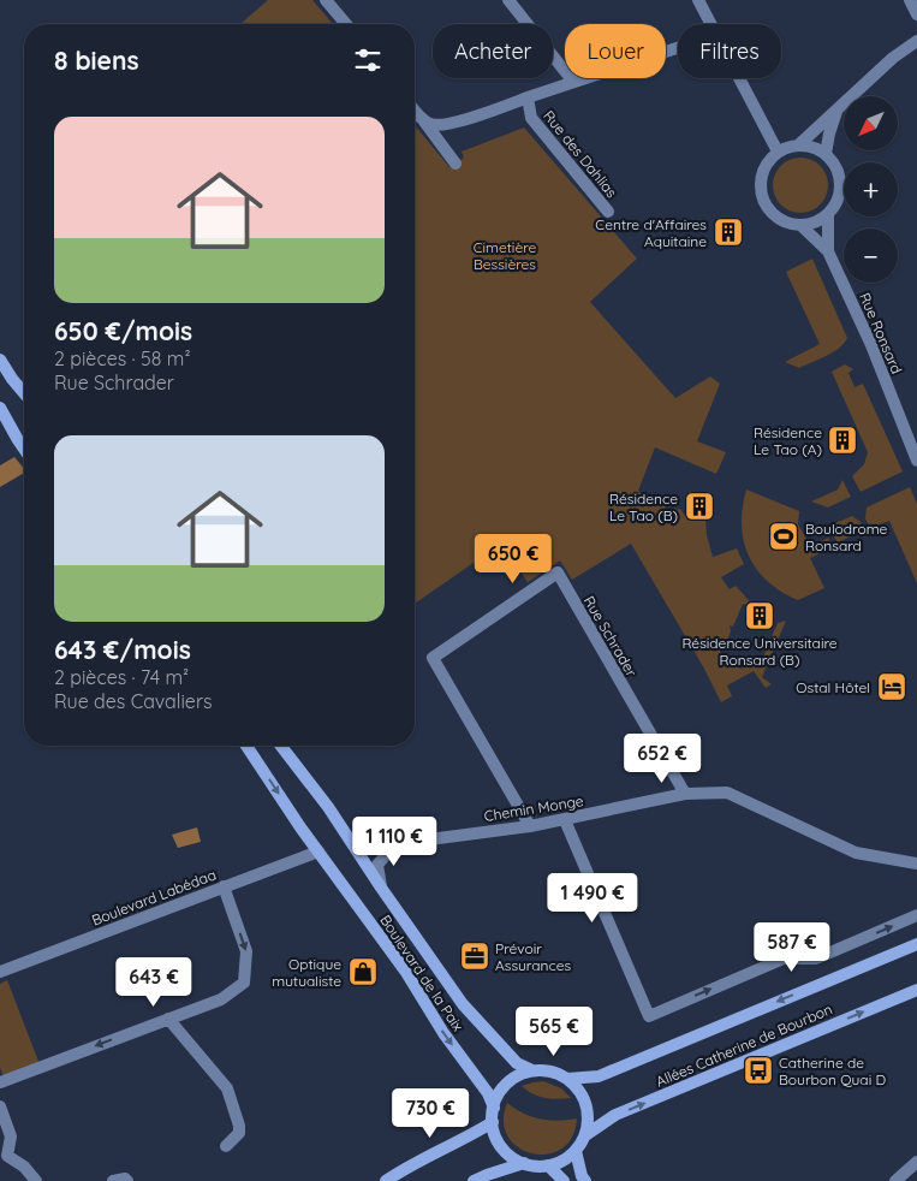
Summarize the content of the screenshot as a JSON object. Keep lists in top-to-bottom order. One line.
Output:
{"streets":{"main road":["Boulevard de la Paix","Allées Catherine de Bourbon"],"street":["Rue des Dahlias","Rue Ronsard","Rue Schrader","Chemin Monge","Boulevard Labédaa"]},"crossings":[["Rue Schrader","Chemin Monge"],["Chemin Monge","Boulevard de la Paix"],["Boulevard Labédaa","Boulevard de la Paix"],["Boulevard de la Paix","Allées Catherine de Bourbon"]],"parks":["Cimetière Bessières"],"places":{"building":["Centre d'Affaires Aquitaine","Résidence Le Tao (A)","Résidence Le Tao (B)","Résidence Universitaire Ronsard (B)"],"sports":["Boulodrome Ronsard"],"hotel":["Ostal Hôtel"],"office":["Prévoir Assurances"],"shop":["Optique mutualiste"],"bus stop":["Catherine de Bourbon Quai D"]},"north":"bottom left","page":{"chip":["Acheter","Louer","Filtres"],"heading":"8 biens","map_buttons":["+","−"],"list":[{"name":"650 €/mois","note":"2 pièces · 58 m² · Rue Schrader"},{"name":"643 €/mois","note":"2 pièces · 74 m² · Rue des Cavaliers"}],"price":["650 €","652 €","1 110 €","1 490 €","587 €","643 €","565 €","730 €"]}}
